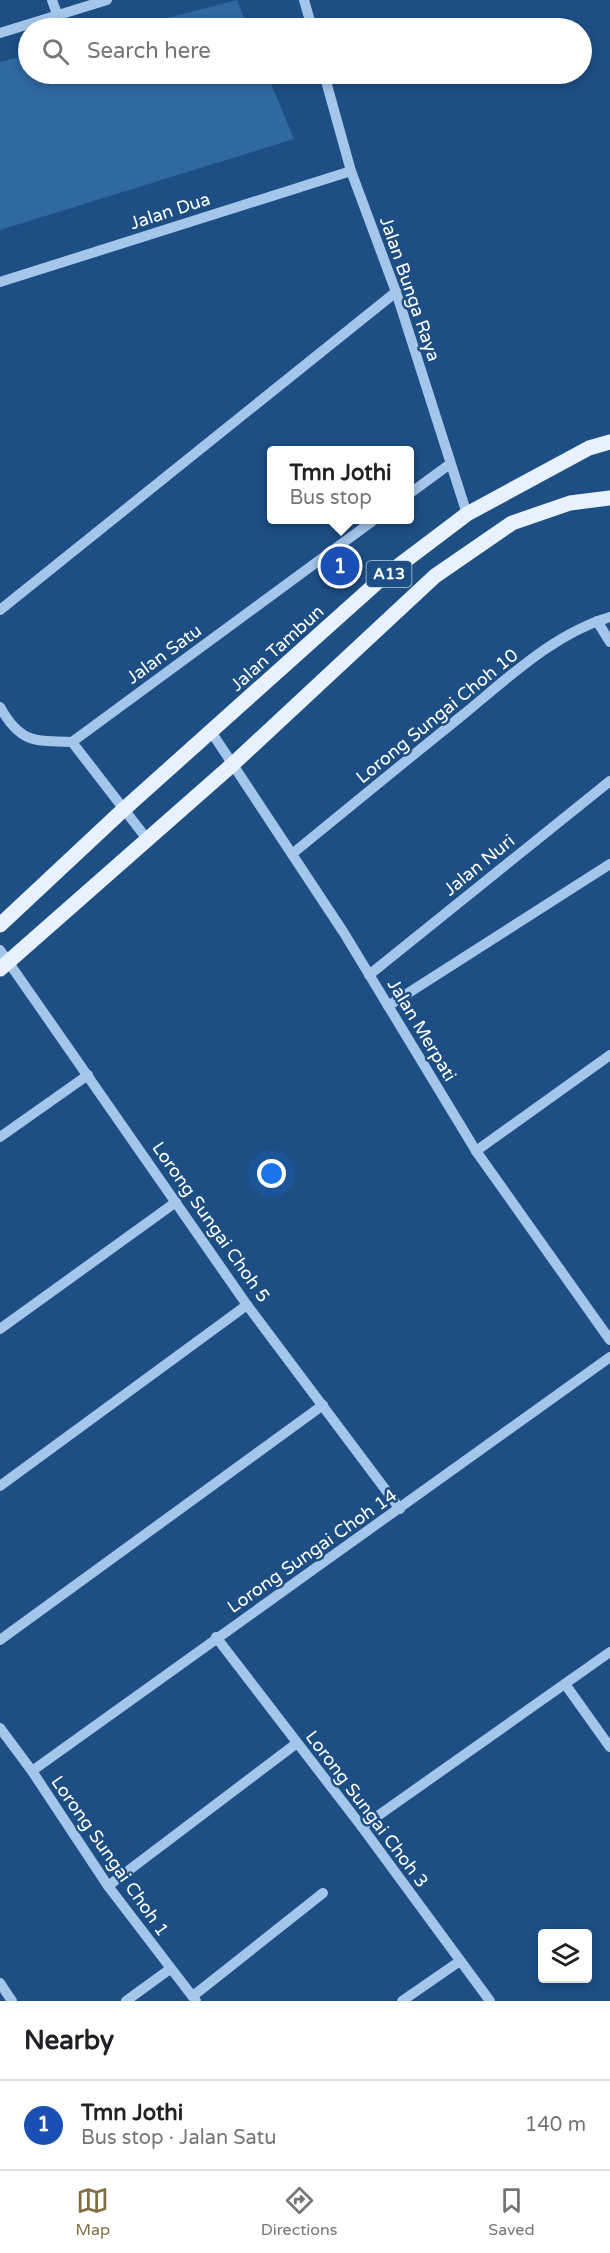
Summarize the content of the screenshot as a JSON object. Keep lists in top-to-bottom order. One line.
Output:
{"streets":{"main road":["A13","Jalan Tambun"],"street":["Jalan Dua","Jalan Bunga Raya","Jalan Satu","Lorong Sungai Choh 10","Jalan Nuri","Jalan Merpati","Lorong Sungai Choh 5","Lorong Sungai Choh 14","Lorong Sungai Choh 3","Lorong Sungai Choh 1"]},"crossings":[["Jalan Dua","Jalan Bunga Raya"],["Jalan Bunga Raya","Jalan Tambun"],["A13","Jalan Merpati"],["A13","Lorong Sungai Choh 5"],["Jalan Tambun","Jalan Merpati"],["Lorong Sungai Choh 10","Jalan Merpati"],["Jalan Nuri","Jalan Merpati"],["Lorong Sungai Choh 5","Lorong Sungai Choh 14"],["Lorong Sungai Choh 14","Lorong Sungai Choh 3"],["Lorong Sungai Choh 14","Lorong Sungai Choh 1"]],"page":{"search":"Search here","popup":["Tmn Jothi","Bus stop"],"pins":"1","heading":"Nearby","list":[{"mark":"1","name":"Tmn Jothi","note":"Bus stop · Jalan Satu","value":"140 m"}],"nav":["Map","Directions","Saved"]}}
